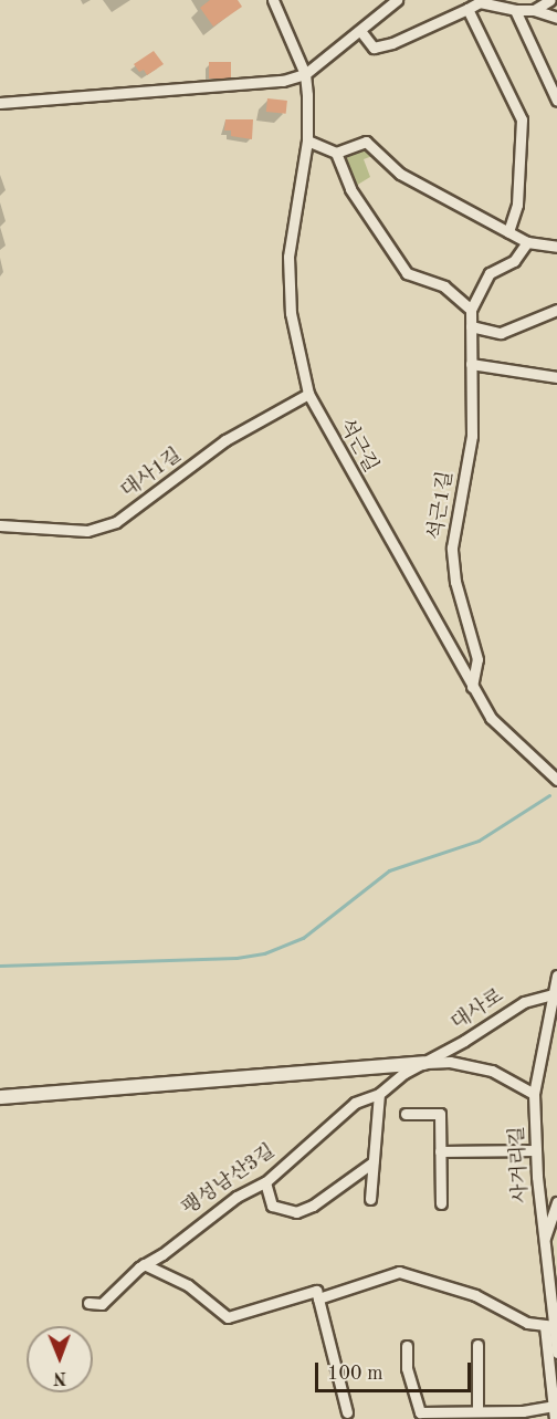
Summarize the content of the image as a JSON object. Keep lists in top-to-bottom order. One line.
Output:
{"streets":{"street":["석근길","대사1길","석근1길","대사로","사거리길","팽성남산3길"]},"crossings":[["석근길","대사1길"],["석근길","석근1길"],["대사로","사거리길"],["대사로","팽성남산3길"]],"scale_bar":"100 m","north":"bottom"}
